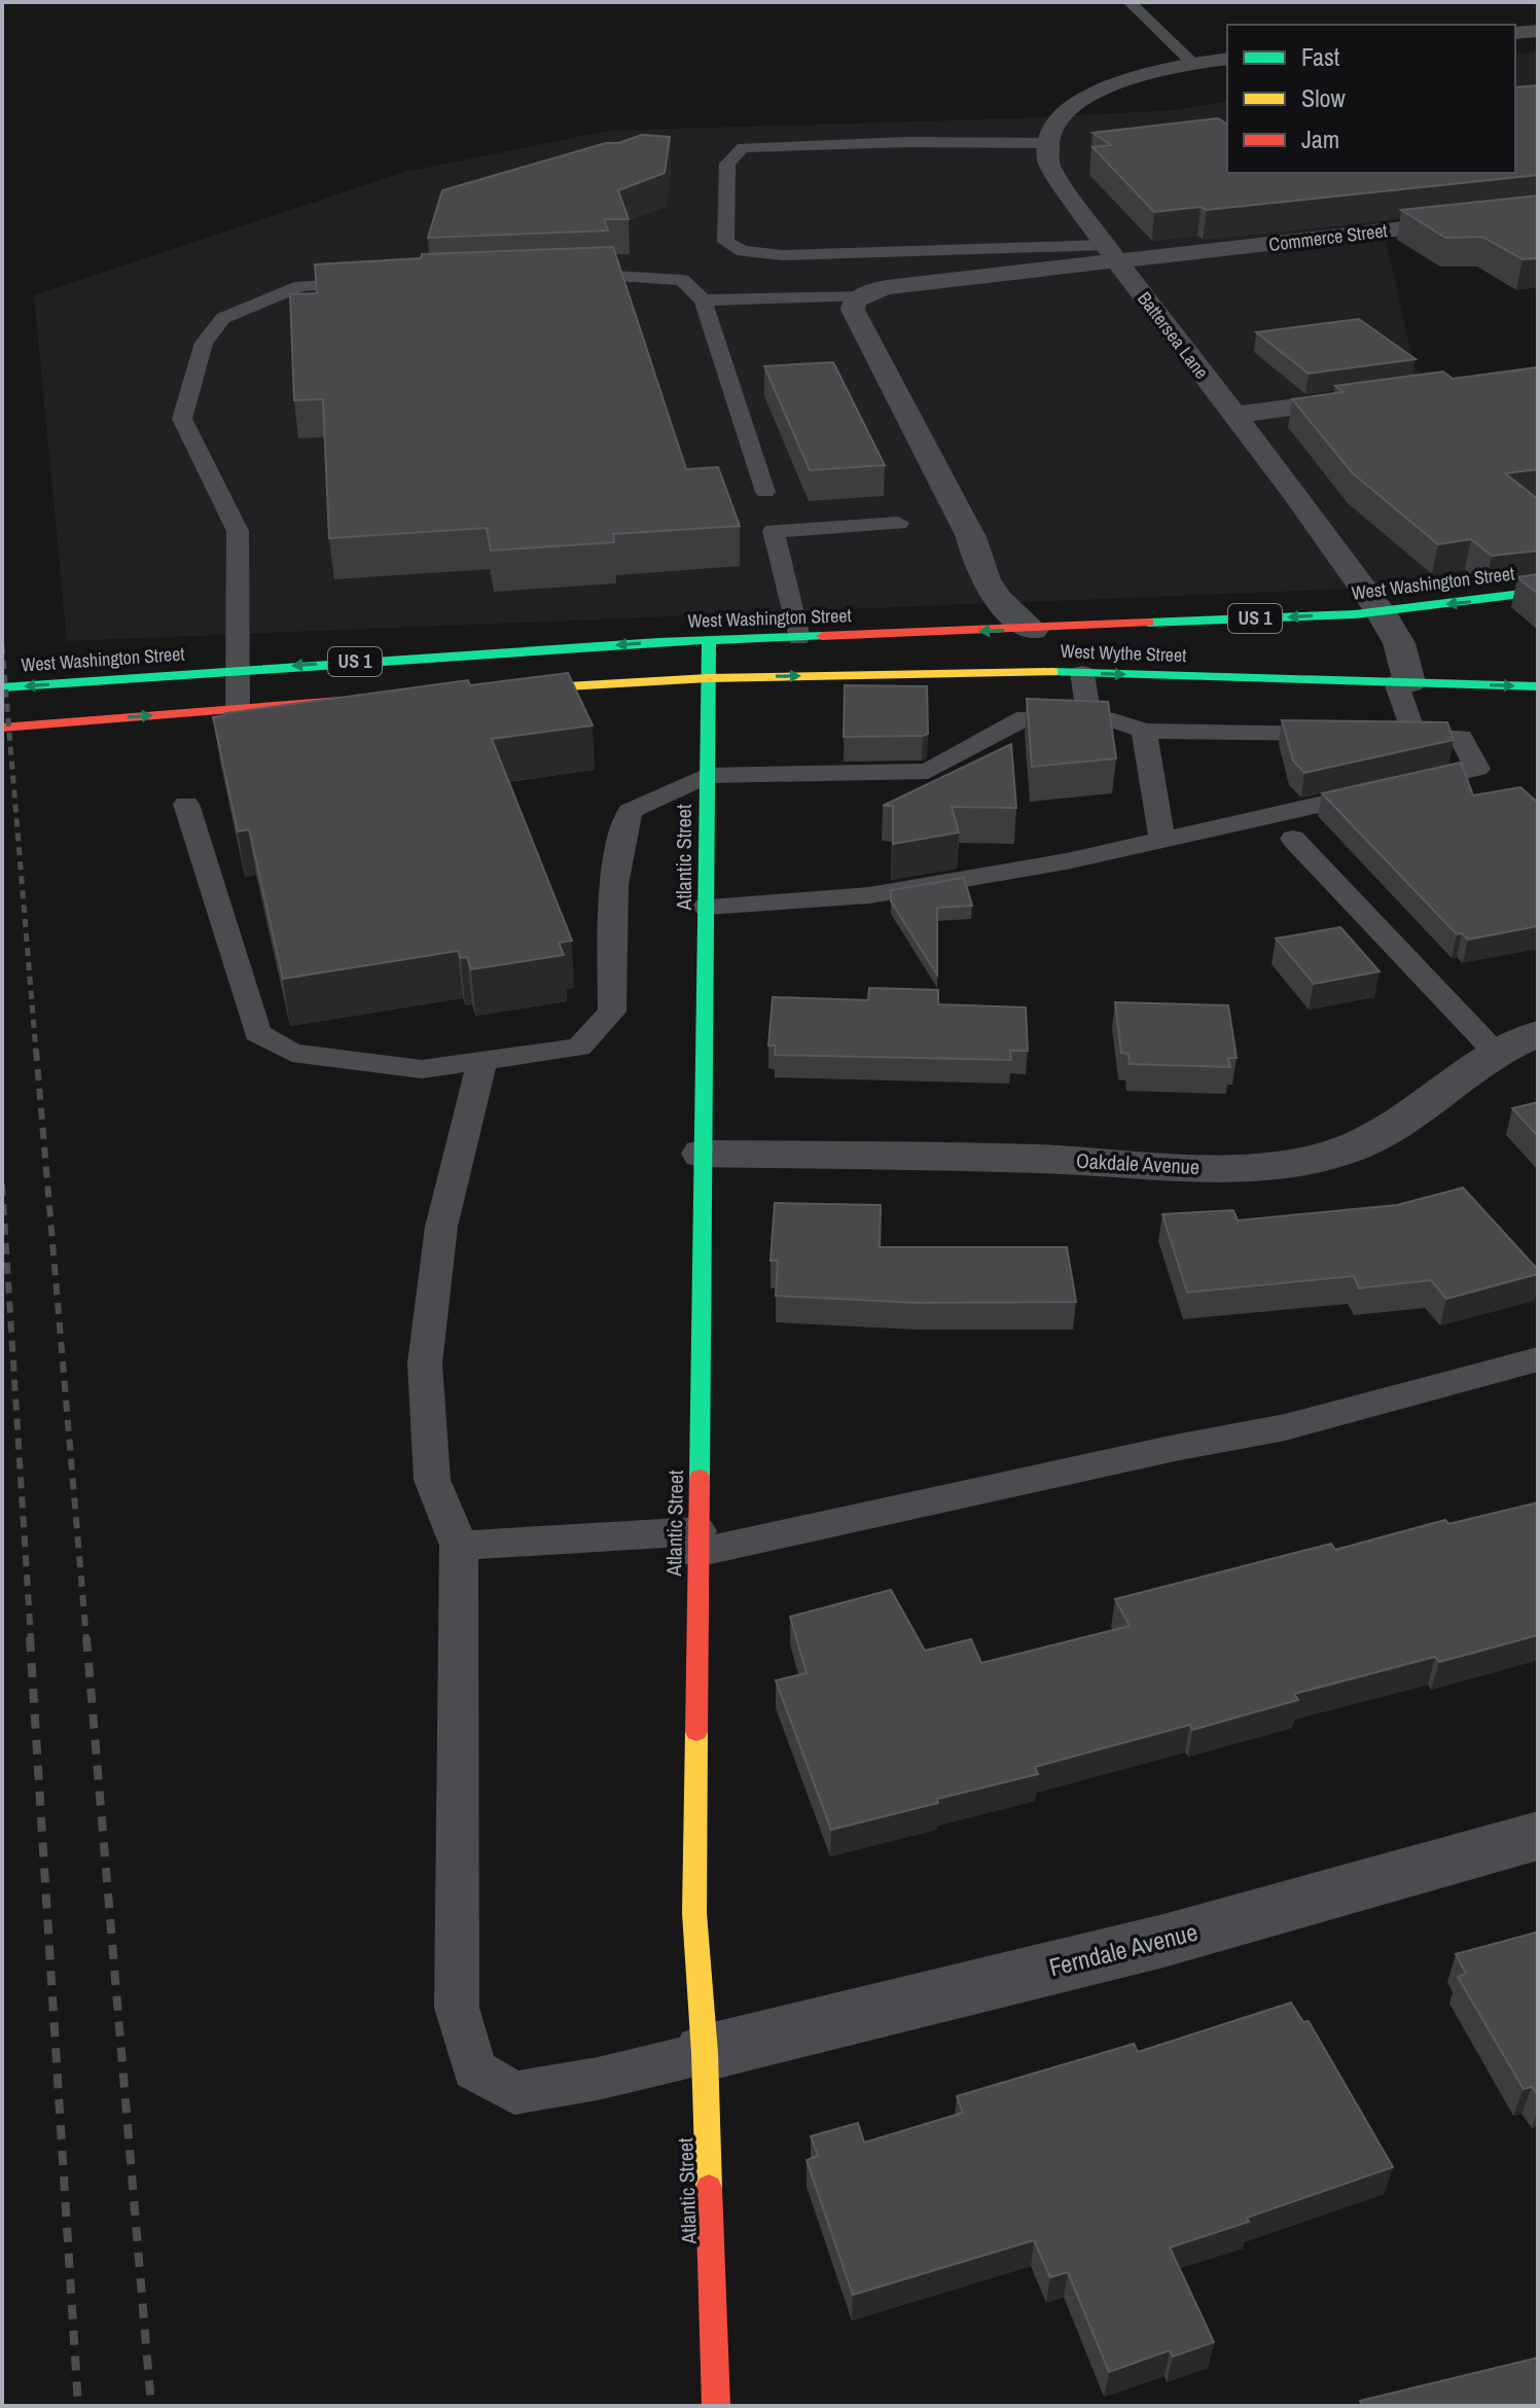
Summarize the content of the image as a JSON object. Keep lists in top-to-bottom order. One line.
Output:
{"streets":{"main road":["West Washington Street","US 1","West Wythe Street","Atlantic Street"],"street":["Commerce Street","Battersea Lane","Oakdale Avenue","Ferndale Avenue"]},"crossings":[["Commerce Street","Battersea Lane"],["Battersea Lane","West Washington Street"],["Battersea Lane","West Wythe Street"],["West Washington Street","Atlantic Street"],["West Wythe Street","Atlantic Street"],["Atlantic Street","Oakdale Avenue"],["Atlantic Street","Ferndale Avenue"]],"one_way":["West Wythe Street"],"legend":["Fast","Slow","Jam"]}
